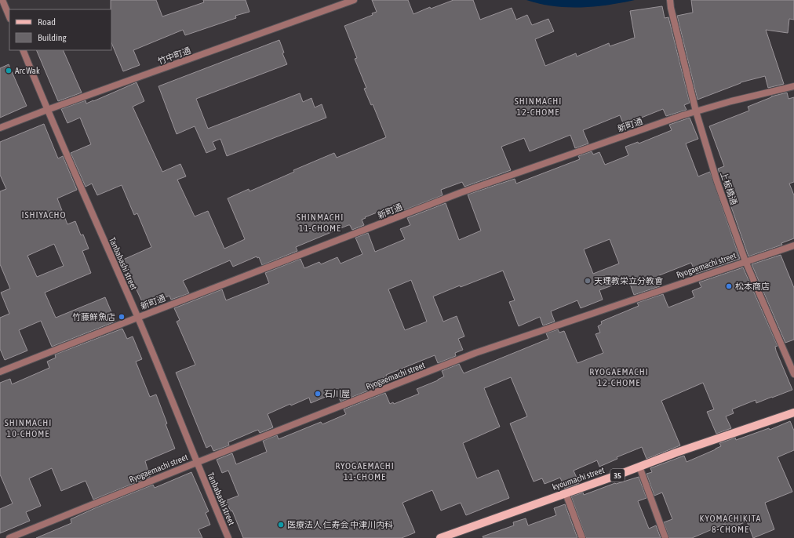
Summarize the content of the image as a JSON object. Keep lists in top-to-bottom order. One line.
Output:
{"streets":{"main road":["35","kyoumachi street"],"street":["竹中町通","新町通","上板橋通","Tanbabashi street","Ryogaemachi street"]},"crossings":[["竹中町通","Tanbabashi street"],["新町通","上板橋通"],["新町通","Tanbabashi street"],["上板橋通","Ryogaemachi street"],["Tanbabashi street","Ryogaemachi street"]],"districts":["SHINMACHI 12-CHOME","ISHIYACHO","SHINMACHI 11-CHOME","RYOGAEMACHI 12-CHOME","SHINMACHI 10-CHOME","RYOGAEMACHI 11-CHOME","KYOMACHIKITA 8-CHOME"],"places":["Arc Wak","天理教栄立分教會","松本商店","竹藤鮮魚店","石川屋","医療法人 仁寿会 中津川内科"],"legend":["Road","Building"]}
